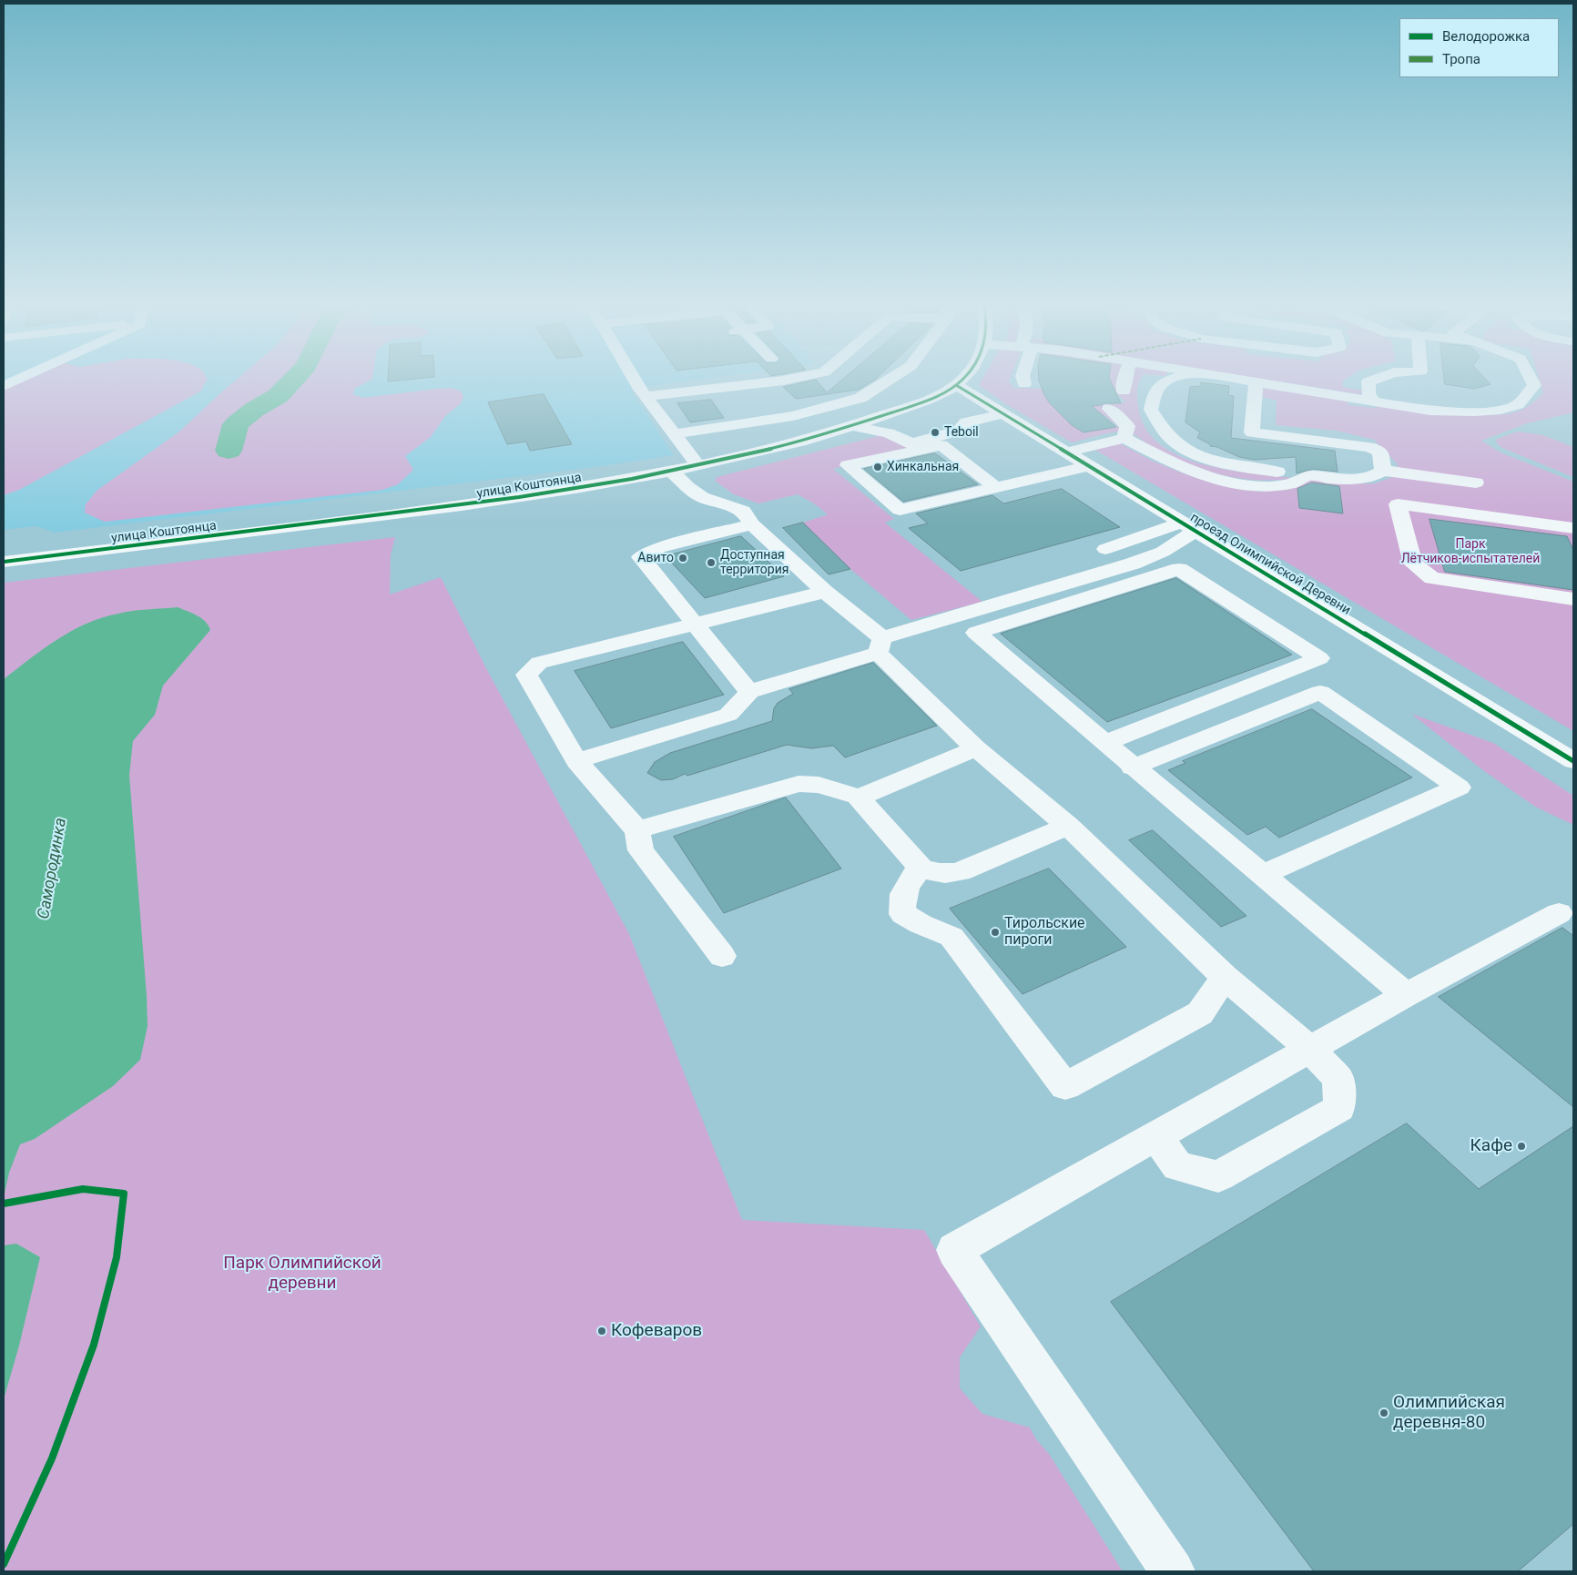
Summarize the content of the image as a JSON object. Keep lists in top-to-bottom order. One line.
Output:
{"streets":{"street":["улица Коштоянца","проезд Олимпийской Деревни"]},"crossings":[["улица Коштоянца","проезд Олимпийской Деревни"]],"water":["Самородинка"],"parks":["Парк Лётчиков-испытателей","Парк Олимпийской деревни"],"places":["Teboil","Хинкальная","Авито","Доступная территория","Тирольские пироги","Кафе","Кофеваров","Олимпийская деревня-80"],"legend":["Велодорожка","Тропа"]}
